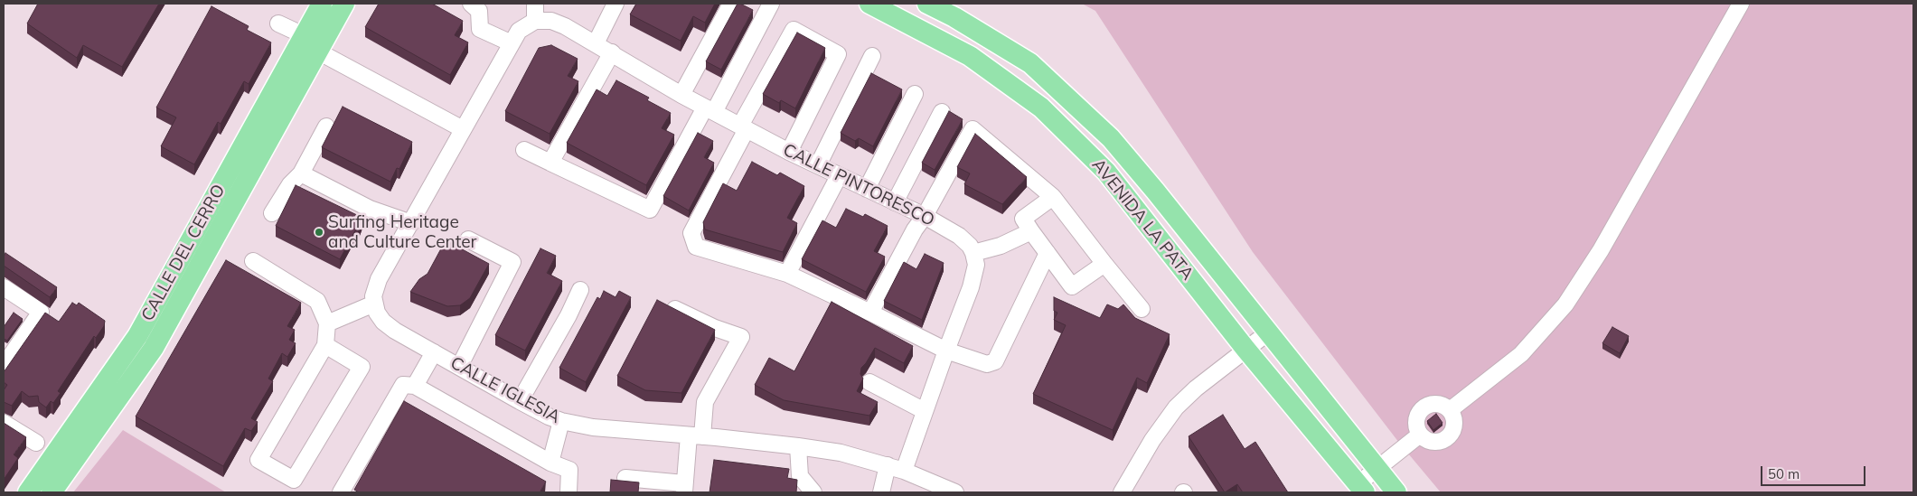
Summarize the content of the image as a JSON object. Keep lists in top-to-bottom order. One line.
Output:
{"streets":{"main road":["AVENIDA LA PATA","CALLE DEL CERRO"],"street":["CALLE PINTORESCO","CALLE IGLESIA"]},"places":["Surfing Heritage and Culture Center"],"scale_bar":"50 m"}
